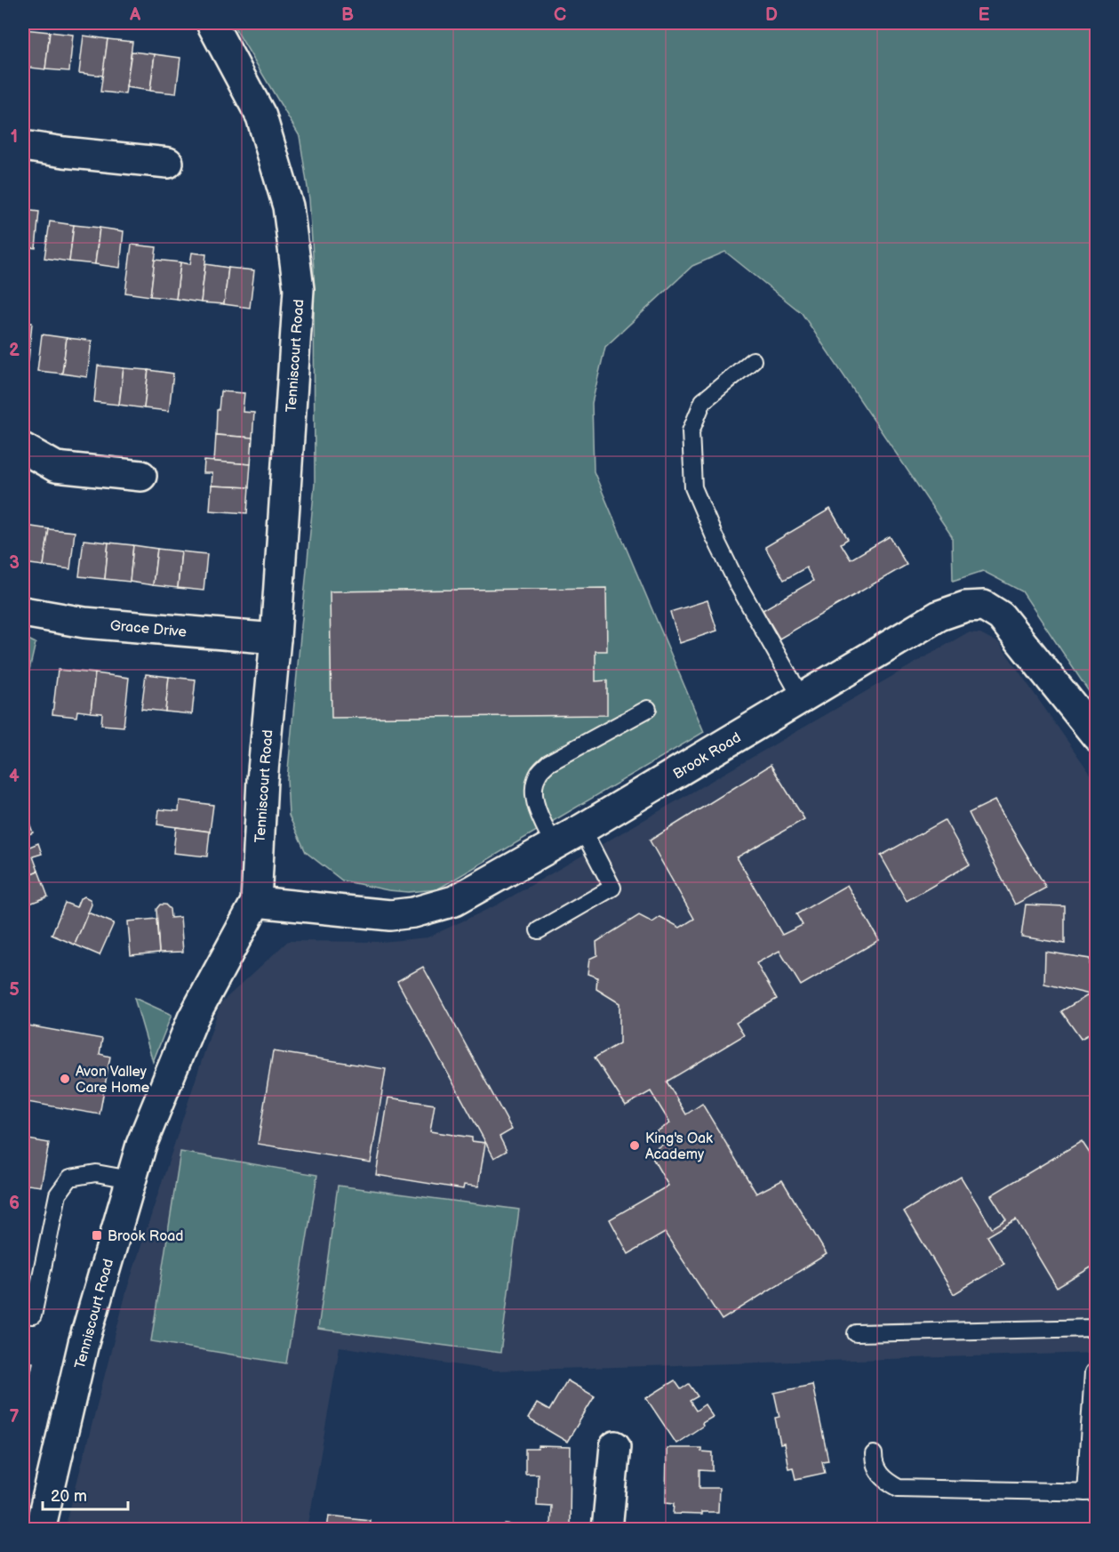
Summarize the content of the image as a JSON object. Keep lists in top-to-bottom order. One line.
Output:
{"streets":{"street":["Tenniscourt Road","Grace Drive","Brook Road"]},"crossings":[["Tenniscourt Road","Grace Drive"],["Tenniscourt Road","Brook Road"]],"places":{"other":["Avon Valley Care Home","King's Oak Academy"],"transit":["Brook Road"]},"scale_bar":"20 m","grid":{"columns":["A","B","C","D","E"],"rows":["1","2","3","4","5","6","7"]}}
